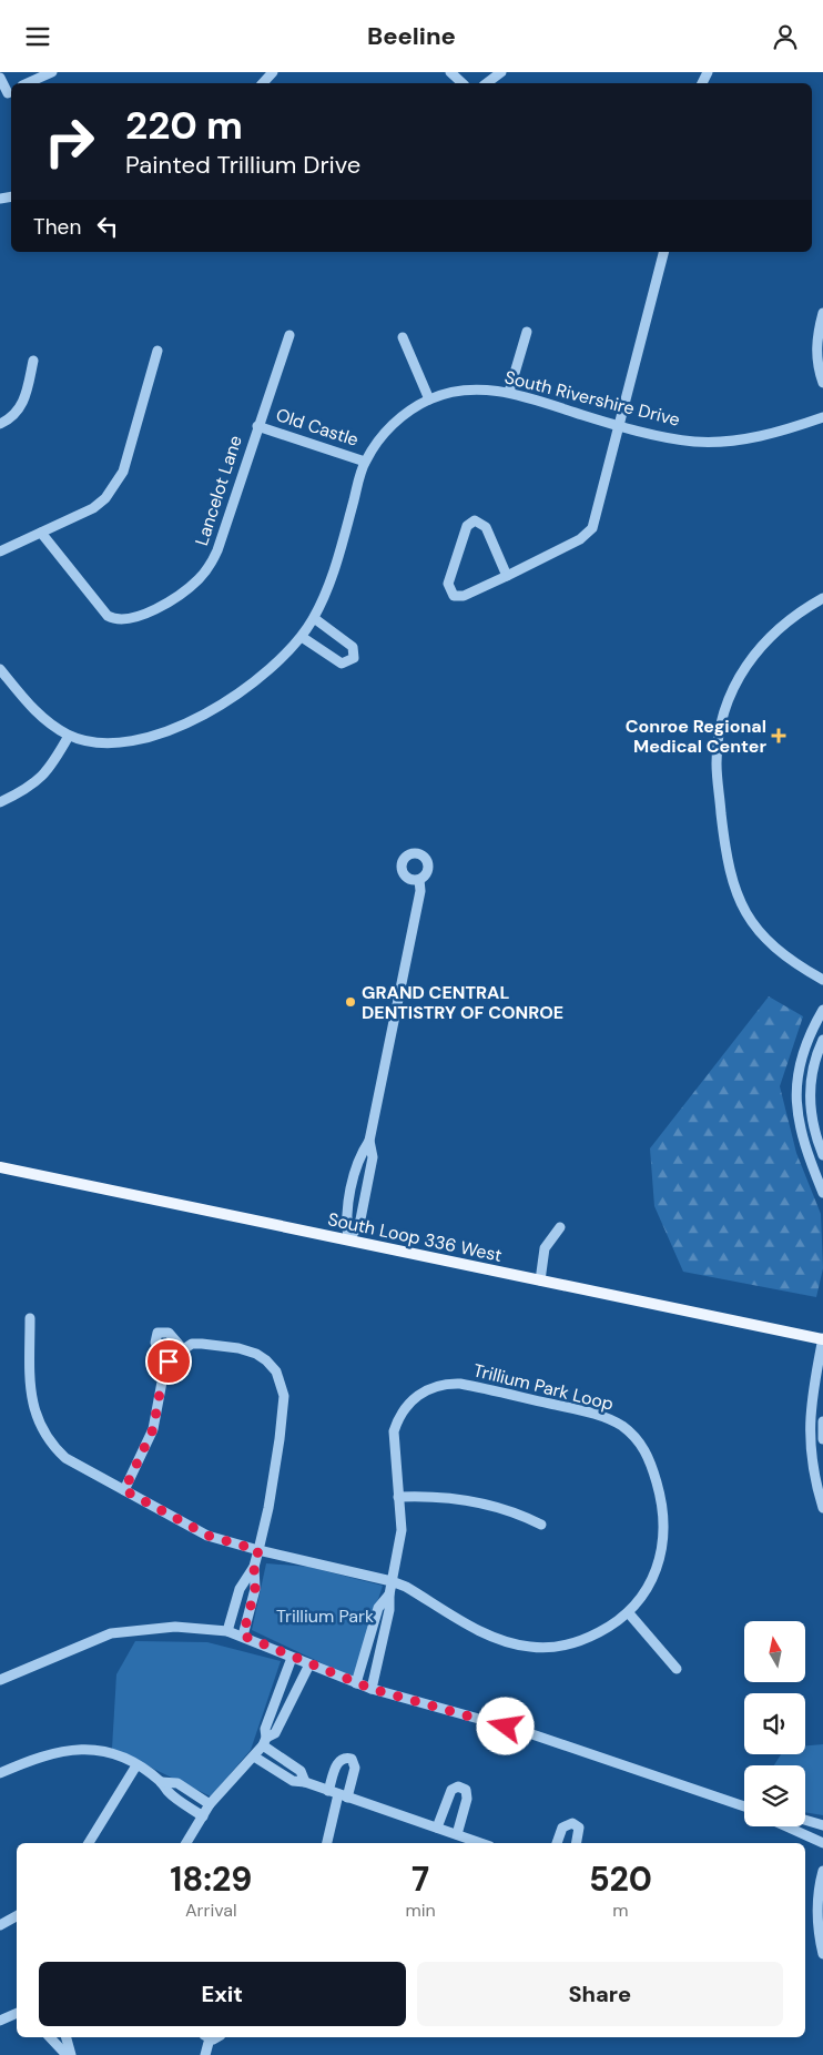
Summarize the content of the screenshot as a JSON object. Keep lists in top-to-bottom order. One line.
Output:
{"streets":{"main road":["South Loop 336 West"],"street":["South Rivershire Drive","Old Castle","Lancelot Lane","Trillium Park Loop"]},"crossings":[["South Rivershire Drive","Old Castle"],["Old Castle","Lancelot Lane"]],"parks":["Trillium Park"],"places":{"health":["Conroe Regional Medical Center"],"other":["GRAND CENTRAL DENTISTRY OF CONROE"]},"north":"top","page":{"header":"Beeline","turn":["220 m","Painted Trillium Drive"],"then":"Then","eta":["18:29","Arrival","7","min","520","m"],"buttons":["Exit","Share"]}}
